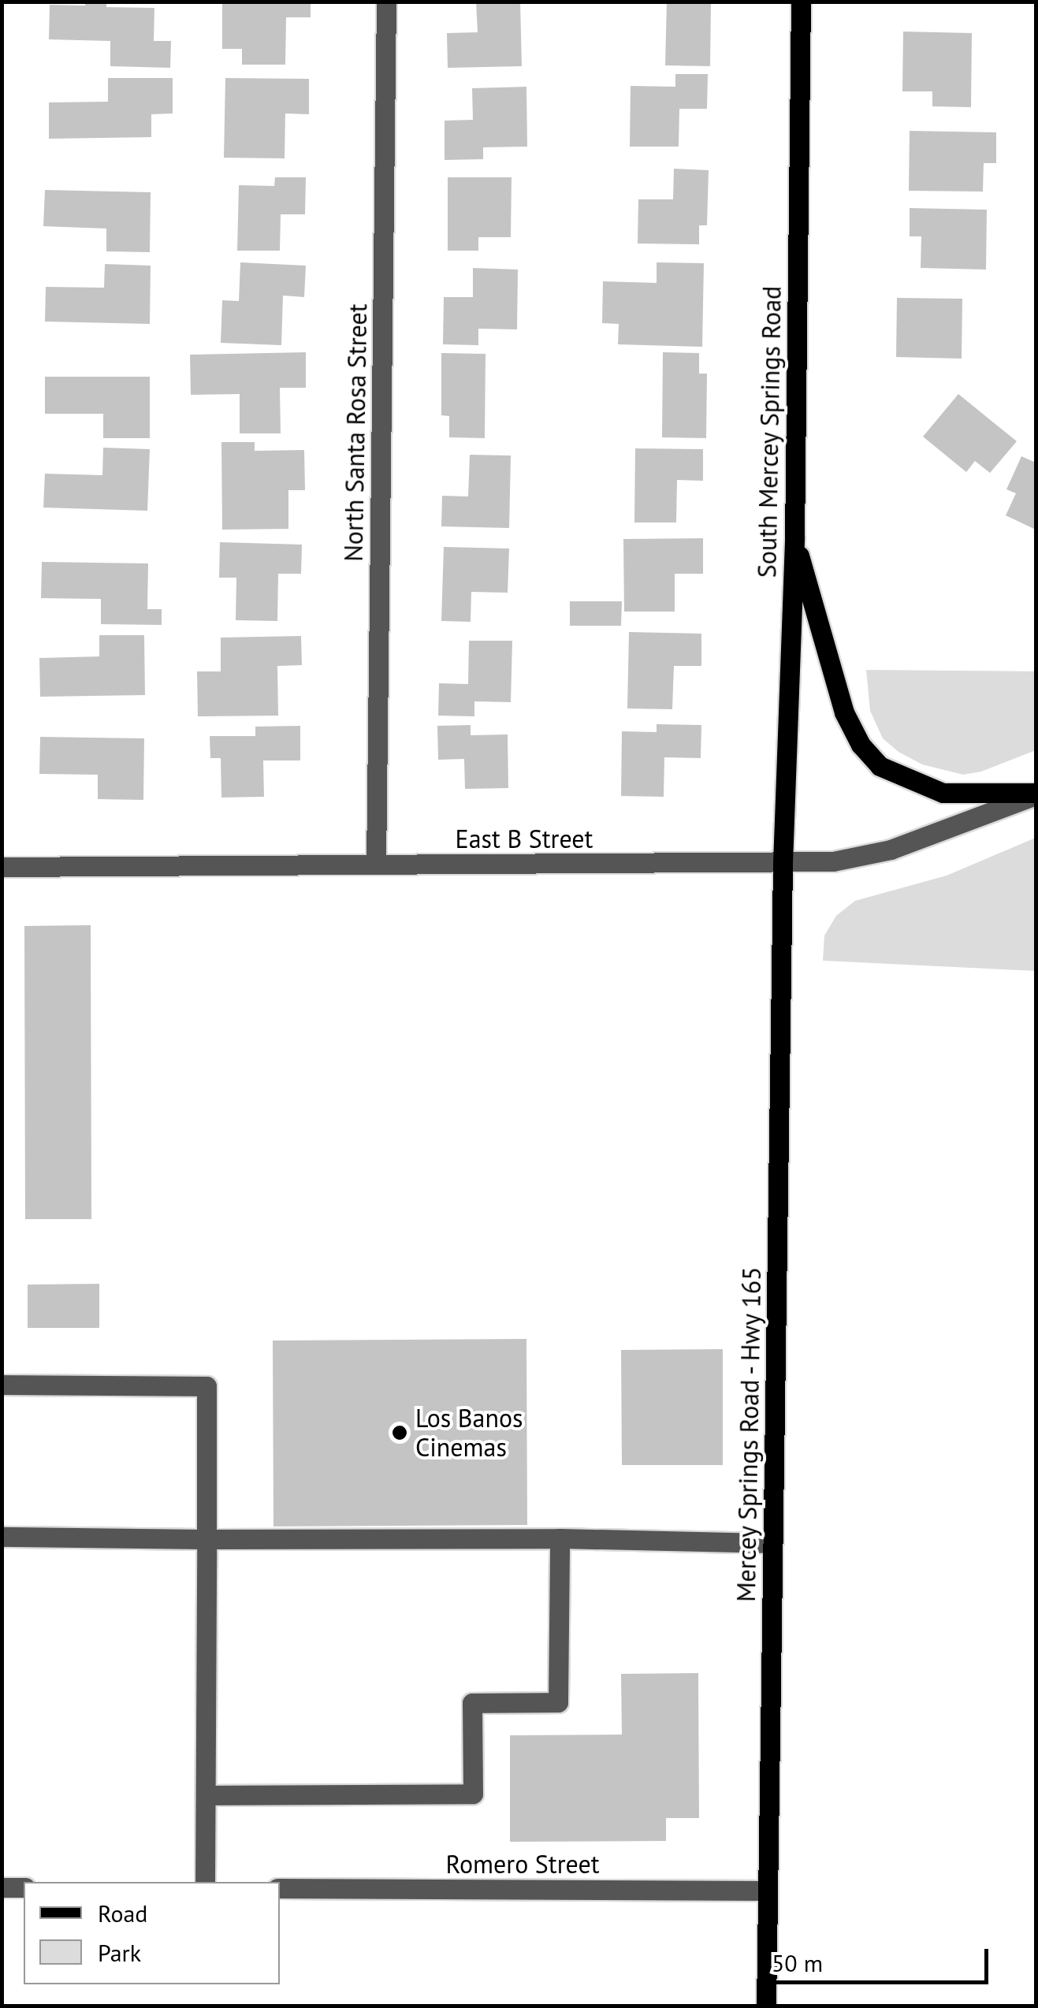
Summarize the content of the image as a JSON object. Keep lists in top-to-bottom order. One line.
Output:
{"streets":{"main road":["South Mercey Springs Road","Mercey Springs Road - Hwy 165"],"street":["North Santa Rosa Street","East B Street","Romero Street"]},"crossings":[["South Mercey Springs Road","East B Street"],["South Mercey Springs Road","Mercey Springs Road - Hwy 165"],["North Santa Rosa Street","East B Street"],["East B Street","Mercey Springs Road - Hwy 165"],["Mercey Springs Road - Hwy 165","Romero Street"]],"places":["Los Banos Cinemas"],"legend":["Road","Park"],"scale_bar":"50 m"}
